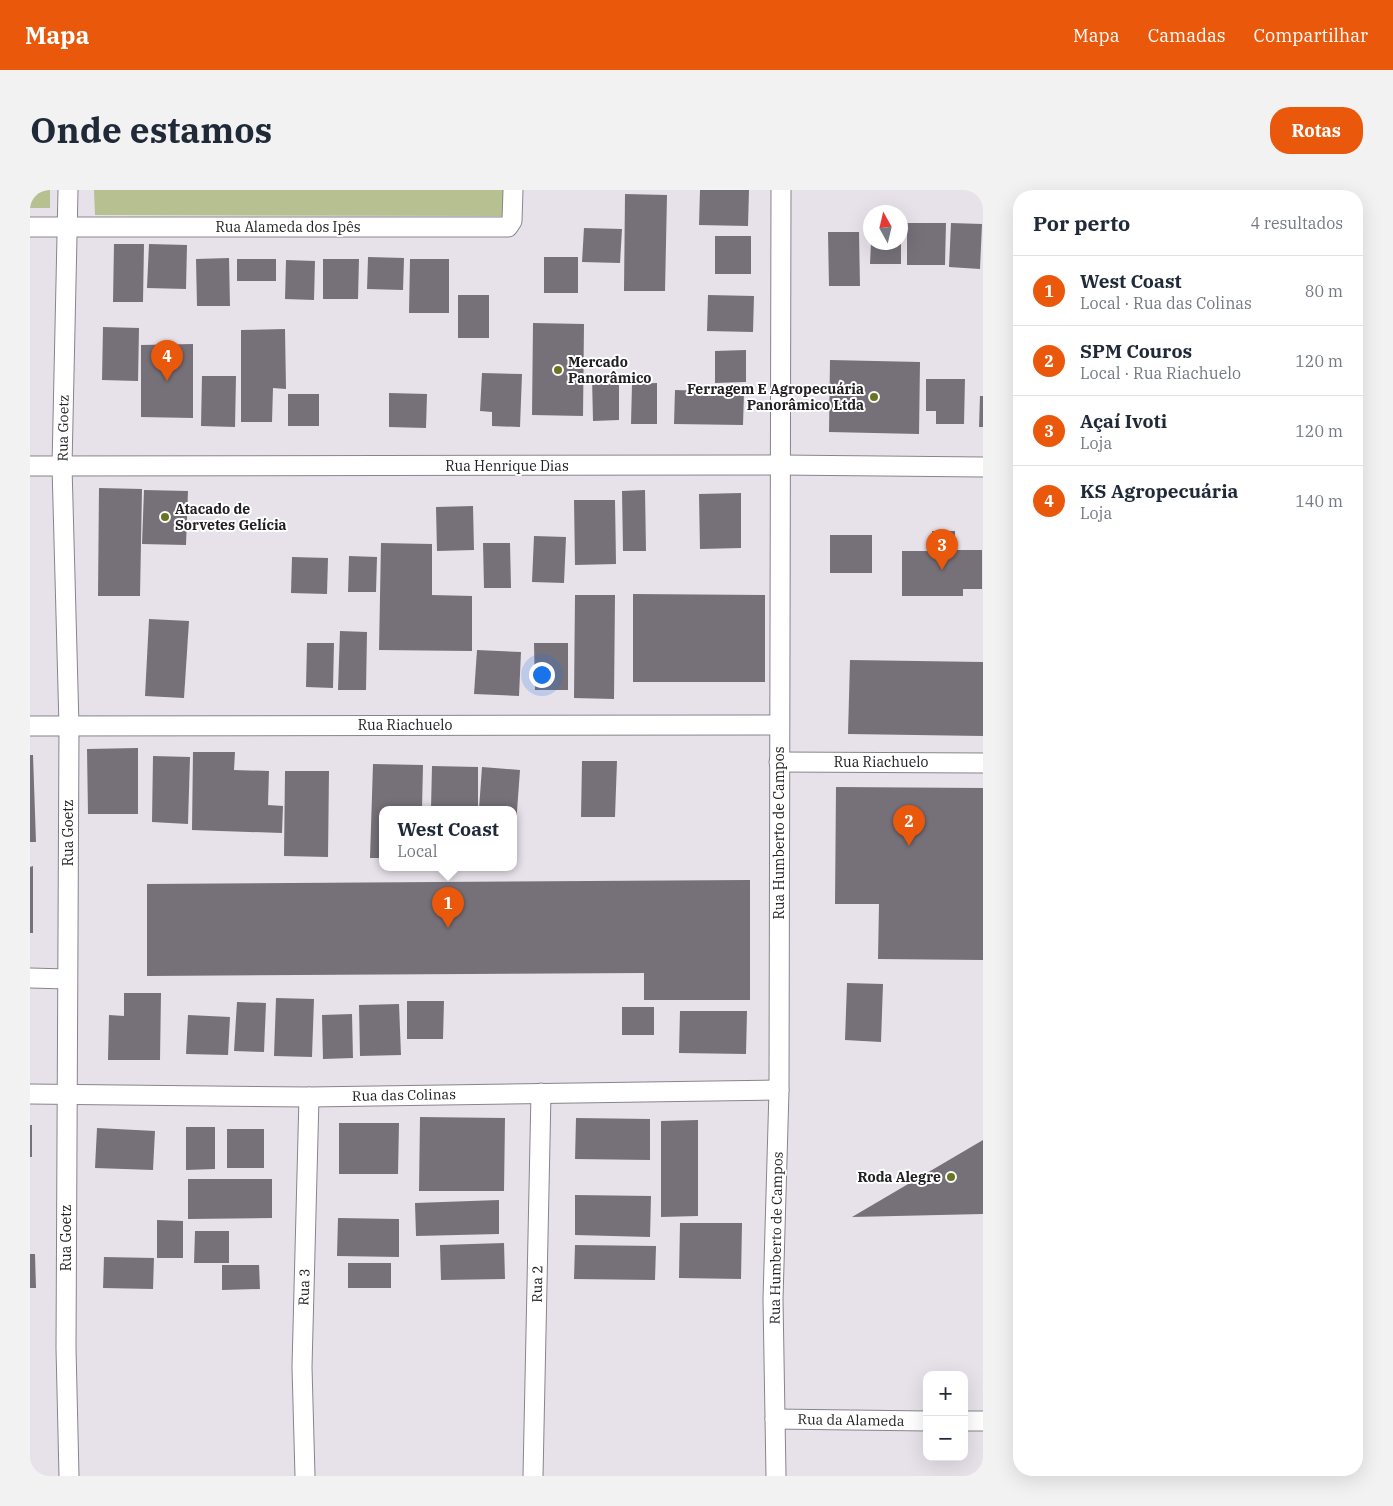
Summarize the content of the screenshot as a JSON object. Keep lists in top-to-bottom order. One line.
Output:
{"streets":{"street":["Rua Alameda dos Ipês","Rua Goetz","Rua Henrique Dias","Rua Riachuelo","Rua Humberto de Campos","Rua das Colinas","Rua 2","Rua 3","Rua da Alameda"]},"crossings":[["Rua Alameda dos Ipês","Rua Goetz"],["Rua Goetz","Rua Henrique Dias"],["Rua Goetz","Rua Riachuelo"],["Rua Goetz","Rua das Colinas"],["Rua Henrique Dias","Rua Humberto de Campos"],["Rua Riachuelo","Rua Humberto de Campos"],["Rua Humberto de Campos","Rua das Colinas"],["Rua Humberto de Campos","Rua da Alameda"],["Rua das Colinas","Rua 2"],["Rua das Colinas","Rua 3"]],"places":["Mercado Panorâmico","Ferragem E Agropecuária Panorâmico Ltda","Atacado de Sorvetes Gelícia","Roda Alegre"],"north":"top","page":{"header":"Mapa","nav":["Mapa","Camadas","Compartilhar"],"title":"Onde estamos","buttons":"Rotas","heading":["Por perto","4 resultados"],"list":[{"mark":"1","name":"West Coast","note":"Local · Rua das Colinas","value":"80 m"},{"mark":"2","name":"SPM Couros","note":"Local · Rua Riachuelo","value":"120 m"},{"mark":"3","name":"Açaí Ivoti","note":"Loja","value":"120 m"},{"mark":"4","name":"KS Agropecuária","note":"Loja","value":"140 m"}],"pins":["4","3","2","1"],"popup":["West Coast","Local"],"map_buttons":["+","−"]}}
